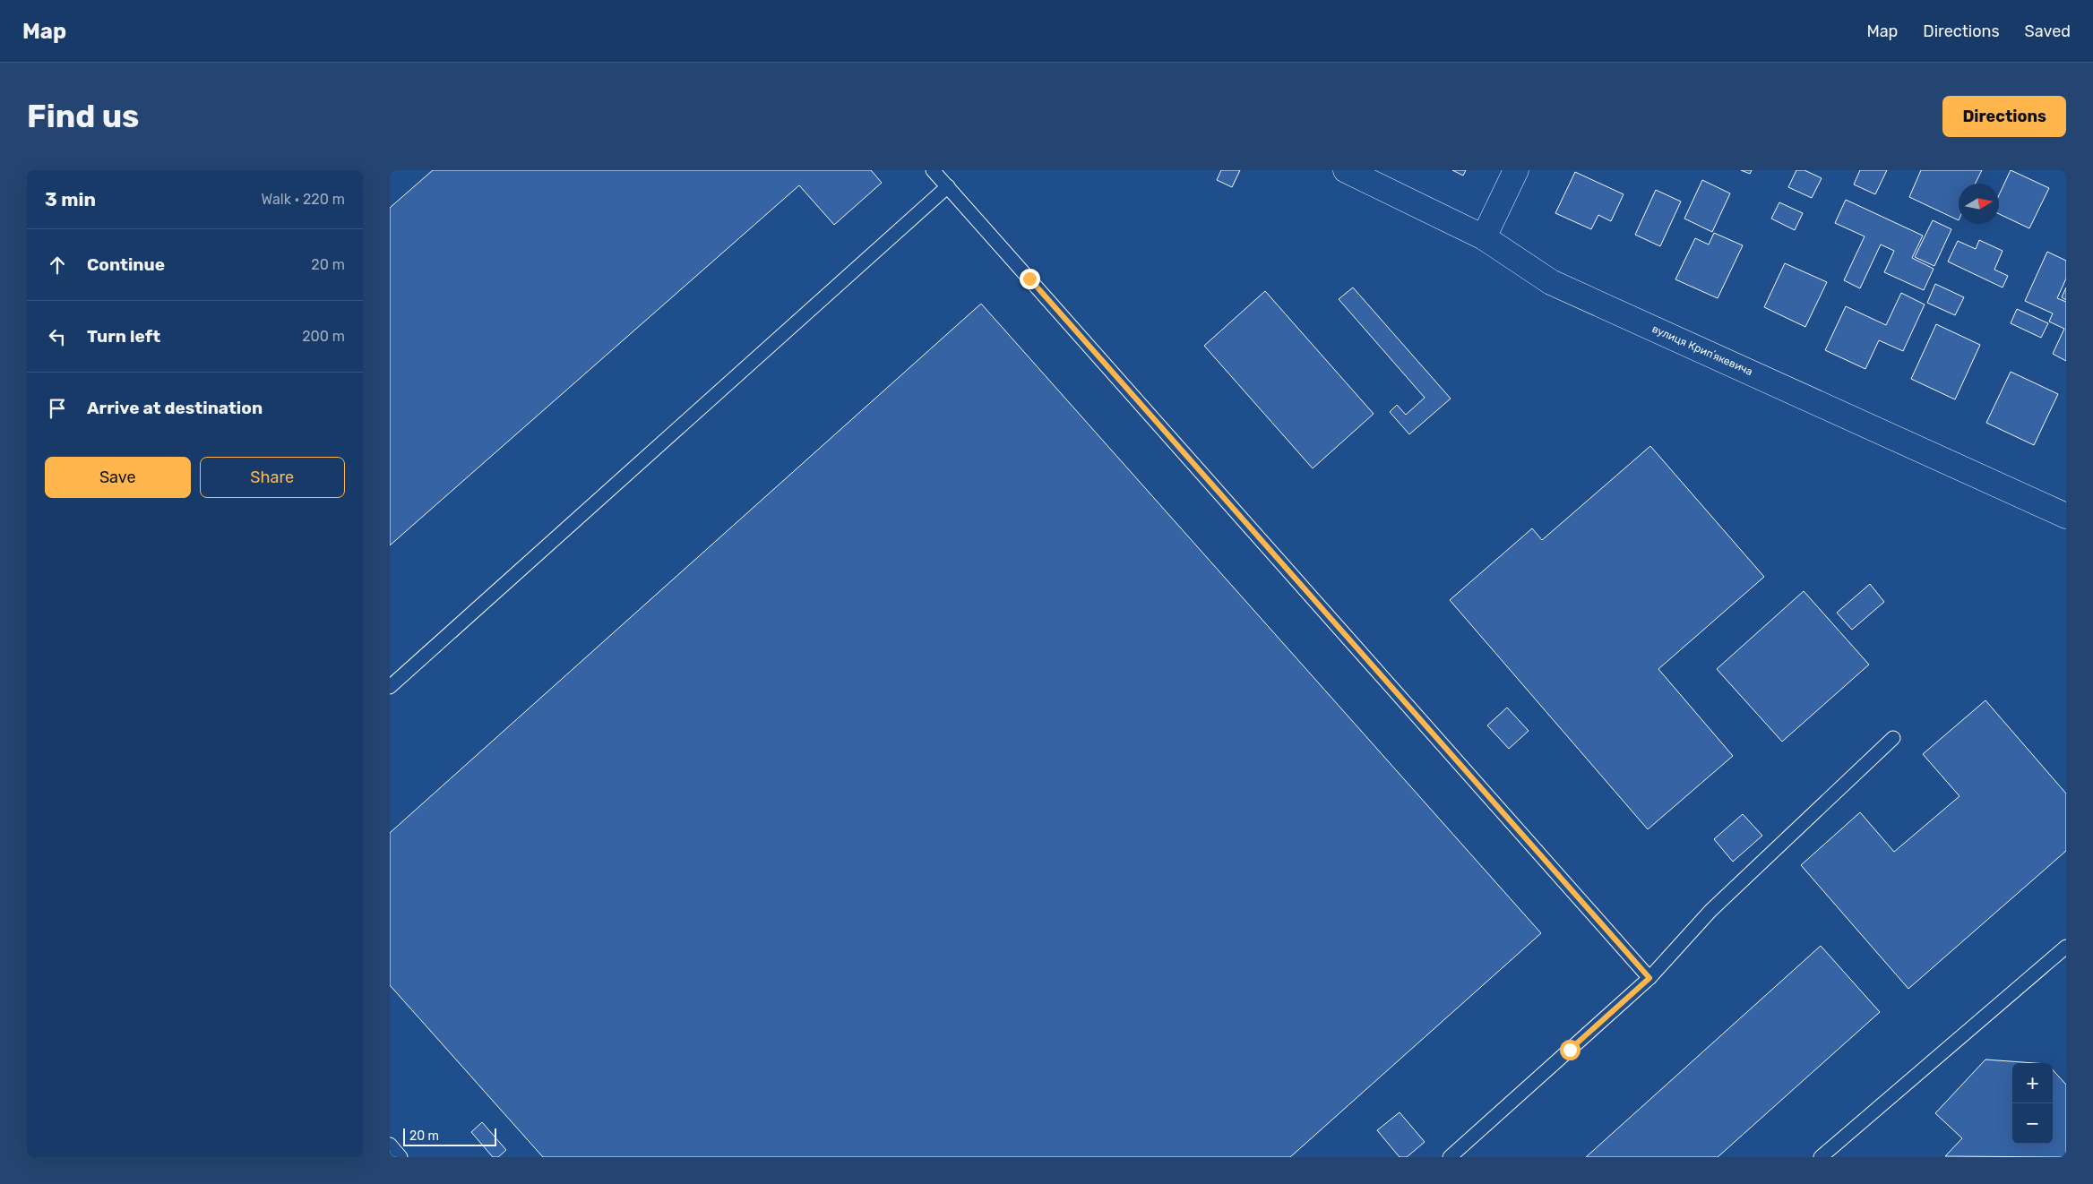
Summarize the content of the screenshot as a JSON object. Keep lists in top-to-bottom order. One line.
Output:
{"streets":{"street":["вулиця Крипʼякевича"]},"scale_bar":"20 m","north":"right","page":{"header":"Map","nav":["Map","Directions","Saved"],"buttons":["Directions",["Save","Share"]],"title":"Find us","heading":["3 min","Walk · 220 m"],"list":[["Continue","20 m"],["Turn left","200 m"],"Arrive at destination"],"map_buttons":["+","−"],"scale":"20 m"}}
